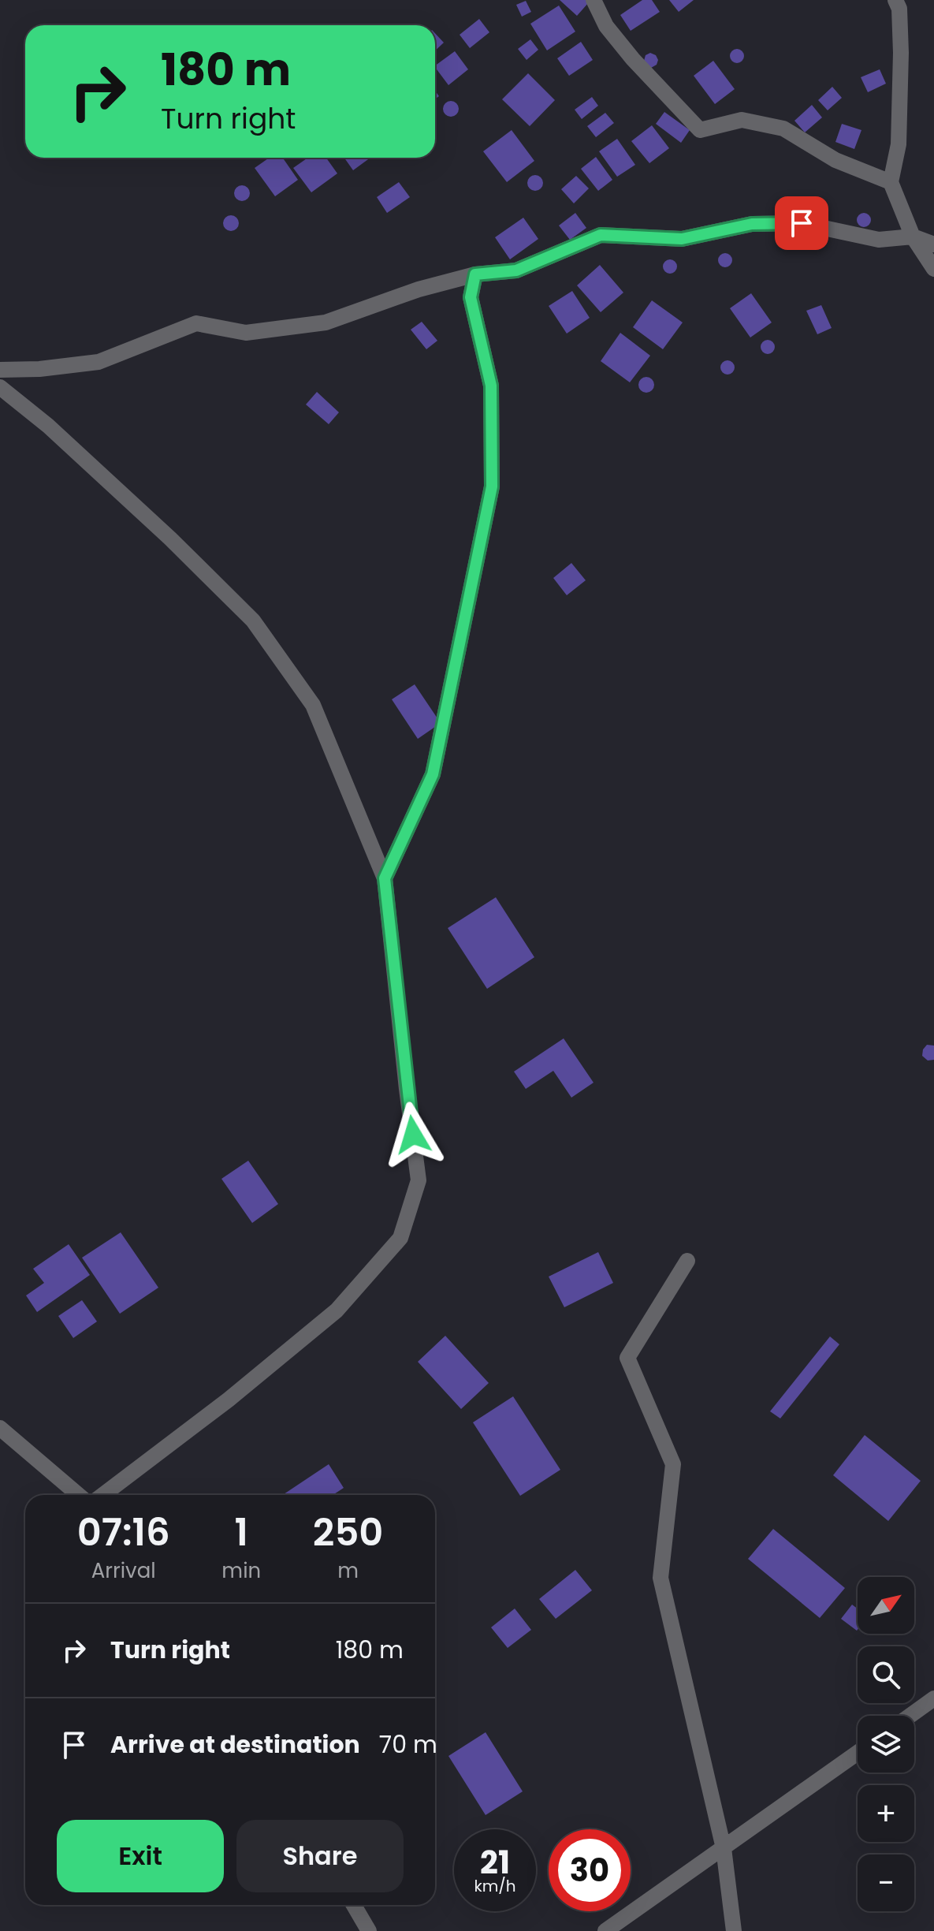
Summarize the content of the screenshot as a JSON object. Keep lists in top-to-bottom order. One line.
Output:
{"north":"top right","page":{"turn":["180 m","Turn right"],"eta":["07:16","Arrival","1","min","250","m"],"map_buttons":["+","−"],"list":[{"name":"Turn right","value":"180 m"},{"name":"Arrive at destination","value":"70 m"}],"buttons":["Exit","Share"],"speed":"21 km/h","limit":"30"}}
